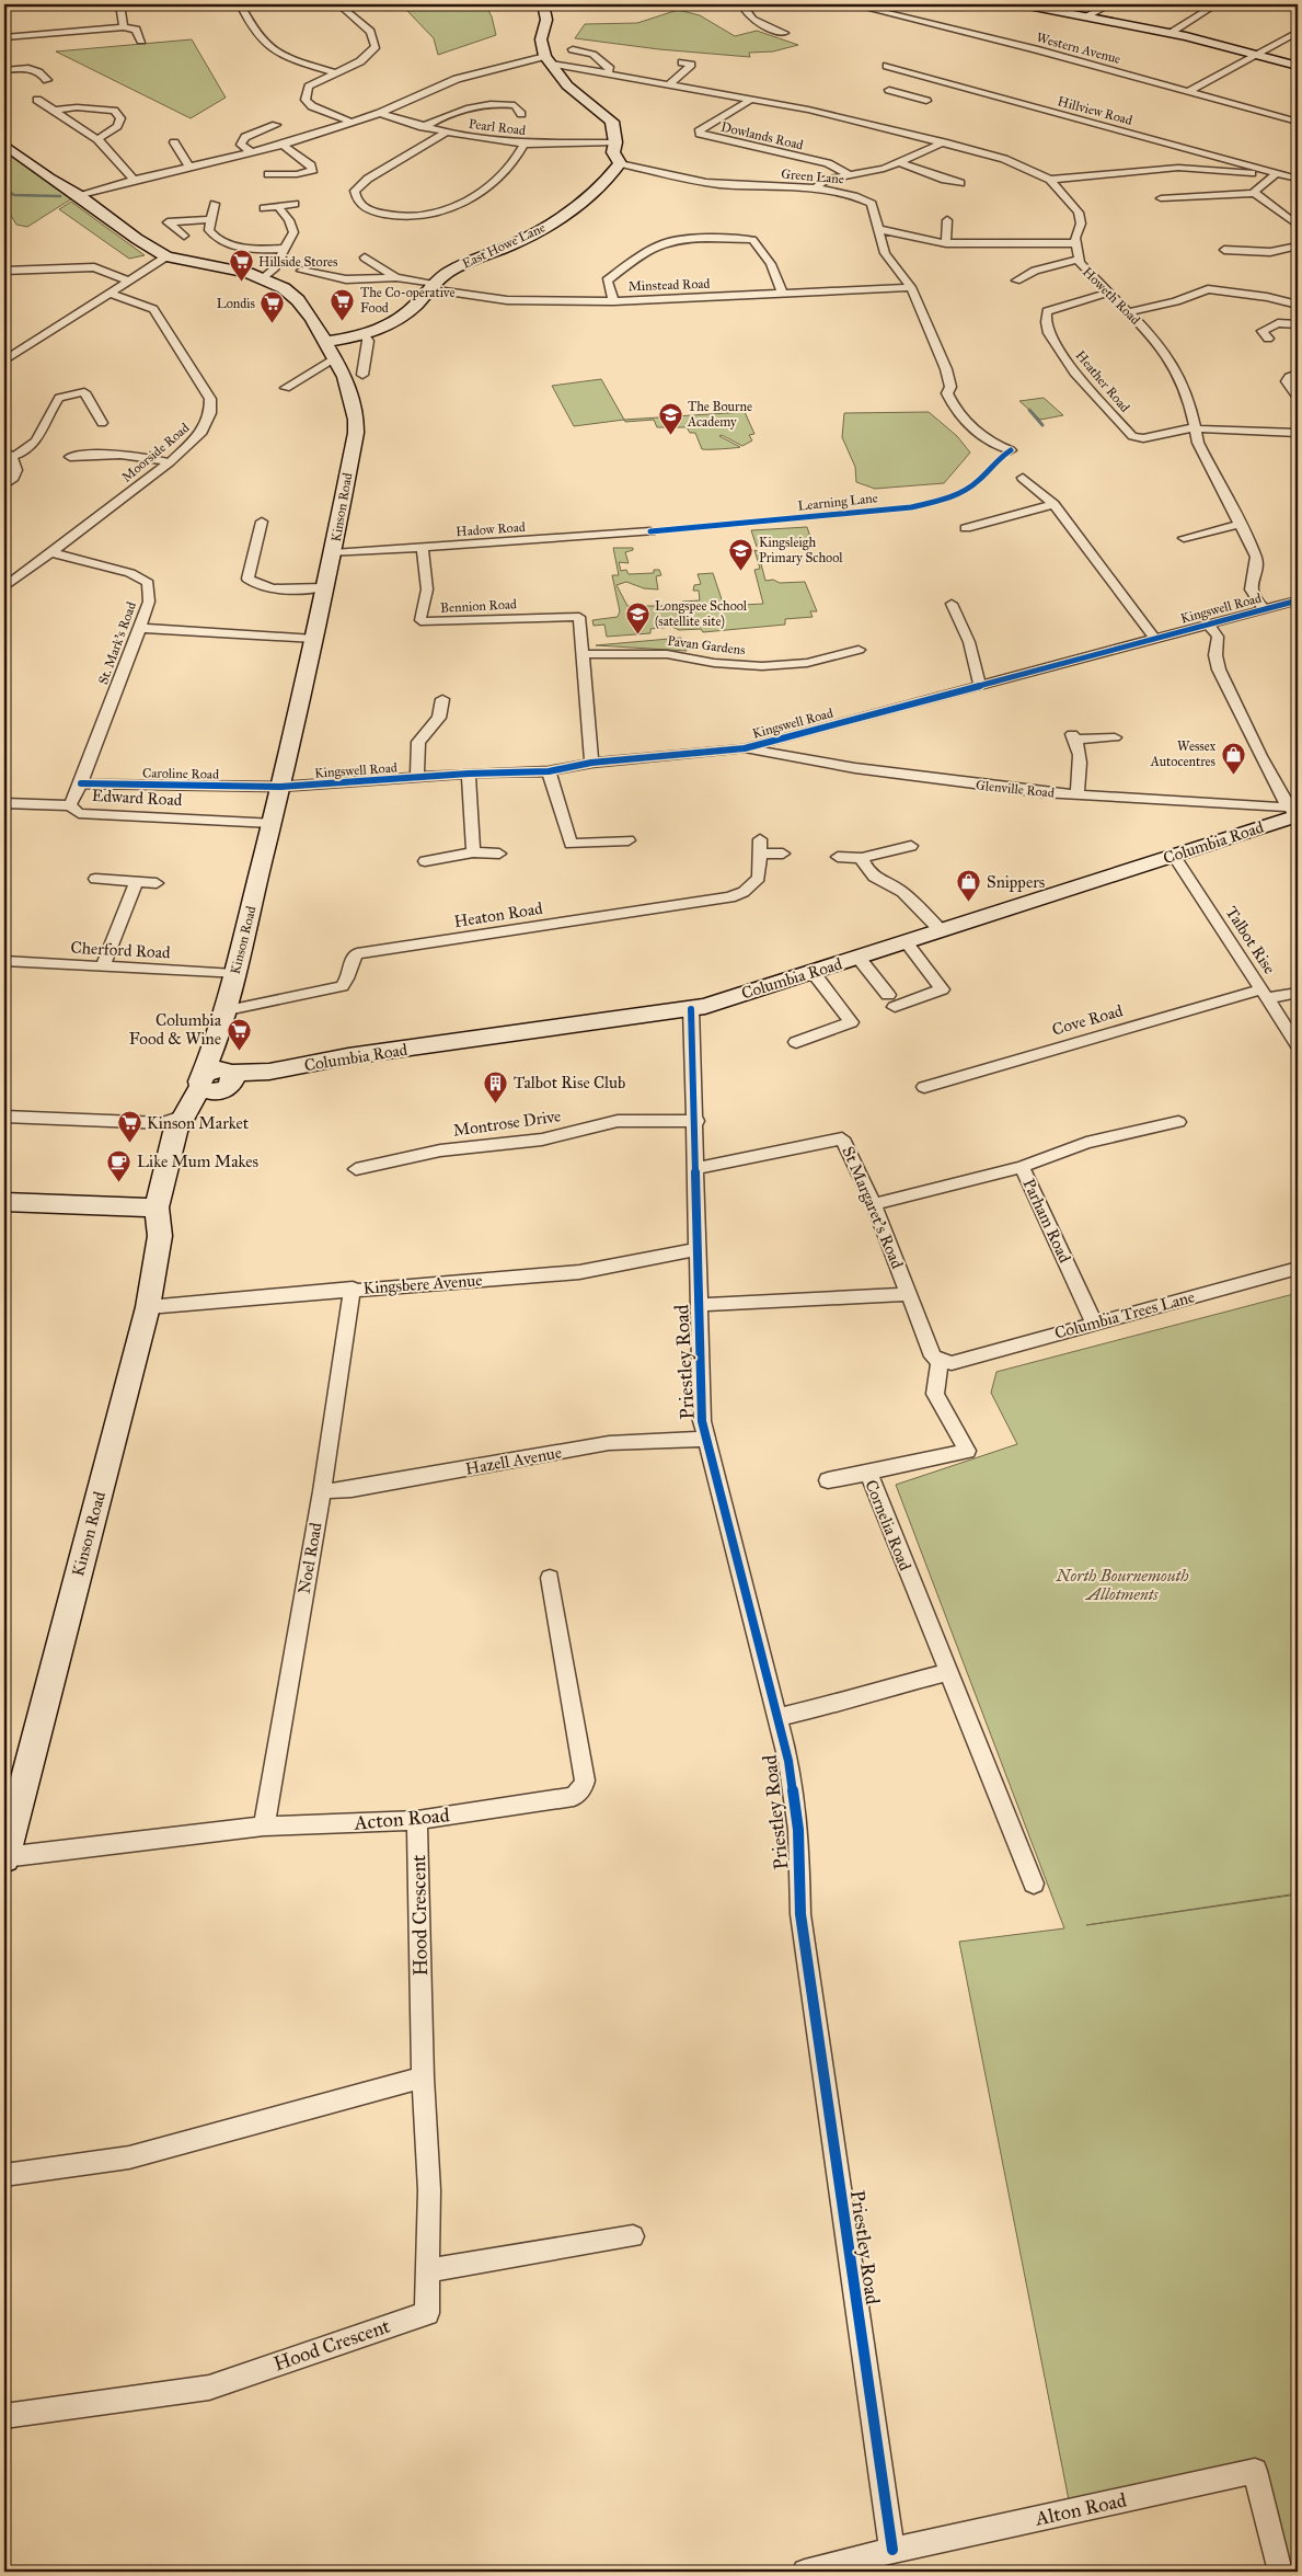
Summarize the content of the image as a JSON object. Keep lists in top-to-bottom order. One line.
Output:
{"streets":{"street":["Western Avenue","Hillview Road","Pearl Road","Dowlands Road","Green Lane","East Howe Lane","Minstead Road","Howeth Road","Heather Road","Moorside Road","Kinson Road","Hadow Road","Bennion Road","Kingswell Road","St. Mark's Road","Pavan Gardens","Caroline Road","Glenville Road","Edward Road","Columbia Road","Heaton Road","Talbot Rise","Cherford Road","Cove Road","Montrose Drive","St Margaret's Road","Parham Road","Kingsbere Avenue","Columbia Trees Lane","Priestley Road","Hazell Avenue","Cornelia Road","Noel Road","Acton Road","Hood Crescent","Alton Road"],"cycle path":["Learning Lane"]},"crossings":[["Dowlands Road","Howeth Road"],["Green Lane","East Howe Lane"],["Green Lane","Minstead Road"],["East Howe Lane","Minstead Road"],["East Howe Lane","Kinson Road"],["Howeth Road","Heather Road"],["Howeth Road","Kingswell Road"],["Moorside Road","St. Mark's Road"],["Kinson Road","Hadow Road"],["Kinson Road","Kingswell Road"],["Kinson Road","Caroline Road"],["Kinson Road","Edward Road"],["Kinson Road","Columbia Road"],["Kinson Road","Heaton Road"],["Kinson Road","Cherford Road"],["Kinson Road","Kingsbere Avenue"],["Kinson Road","Acton Road"],["Hadow Road","Bennion Road"],["Bennion Road","Pavan Gardens"],["Kingswell Road","Caroline Road"],["Kingswell Road","Glenville Road"],["St. Mark's Road","Caroline Road"],["St. Mark's Road","Edward Road"],["Glenville Road","Columbia Road"],["Columbia Road","Talbot Rise"],["Columbia Road","Priestley Road"],["Talbot Rise","Cove Road"],["Montrose Drive","Priestley Road"],["St Margaret's Road","Parham Road"],["St Margaret's Road","Columbia Trees Lane"],["St Margaret's Road","Priestley Road"],["St Margaret's Road","Cornelia Road"],["Parham Road","Columbia Trees Lane"],["Kingsbere Avenue","Priestley Road"],["Kingsbere Avenue","Noel Road"],["Columbia Trees Lane","Cornelia Road"],["Priestley Road","Hazell Avenue"],["Priestley Road","Alton Road"],["Hazell Avenue","Noel Road"],["Noel Road","Acton Road"],["Acton Road","Hood Crescent"]],"parks":["North Bournemouth Allotments"],"places":{"supermarket":["Hillside Stores","The Co-operative Food","Londis","Columbia Food & Wine","Kinson Market"],"school or university":["The Bourne Academy","Kingsleigh Primary School","Longspee School (satellite site)"],"shop":["Wessex Autocentres","Snippers"],"building":["Talbot Rise Club"],"cafe":["Like Mum Makes"]}}
